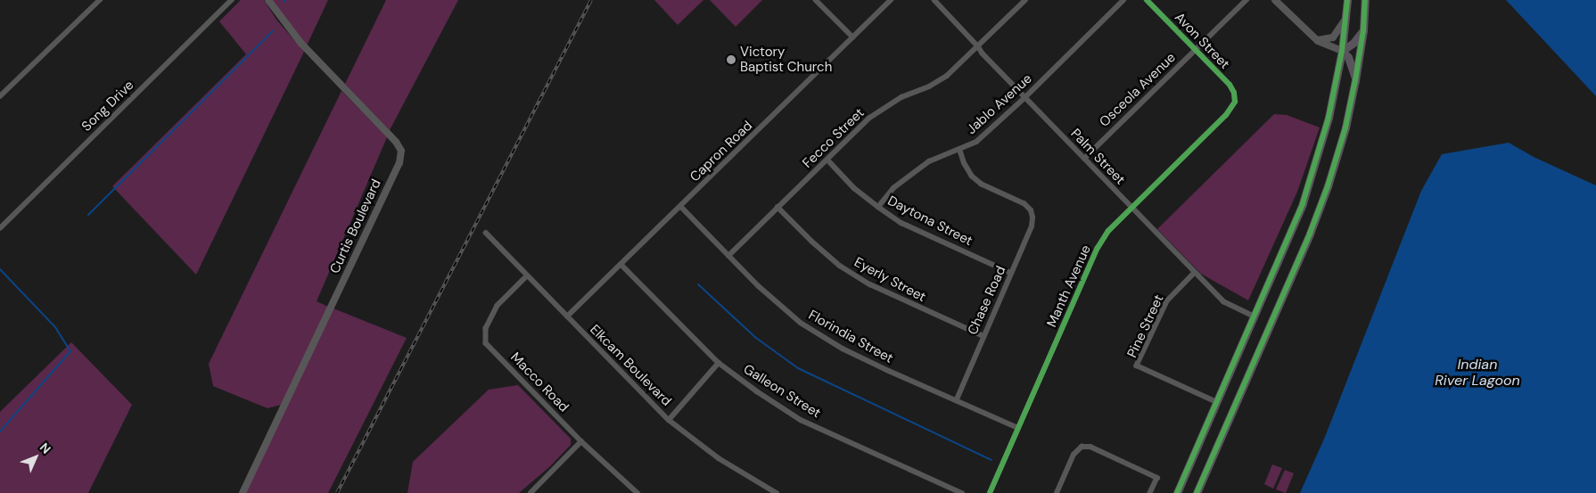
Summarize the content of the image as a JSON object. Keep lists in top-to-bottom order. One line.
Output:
{"streets":{"street":["Avon Street","Osceola Avenue","Jablo Avenue","Song Drive","Fecco Street","Capron Road","Palm Street","Daytona Street","Curtis Boulevard","Eyerly Street","Manth Avenue","Chase Road","Pine Street","Florindia Street","Elkcam Boulevard","Macco Road","Galleon Street"]},"crossings":[["Avon Street","Osceola Avenue"],["Avon Street","Manth Avenue"],["Osceola Avenue","Palm Street"],["Jablo Avenue","Palm Street"],["Jablo Avenue","Daytona Street"],["Jablo Avenue","Chase Road"],["Fecco Street","Palm Street"],["Fecco Street","Daytona Street"],["Fecco Street","Eyerly Street"],["Fecco Street","Florindia Street"],["Capron Road","Florindia Street"],["Capron Road","Elkcam Boulevard"],["Capron Road","Galleon Street"],["Palm Street","Manth Avenue"],["Palm Street","Pine Street"],["Daytona Street","Chase Road"],["Eyerly Street","Chase Road"],["Manth Avenue","Florindia Street"],["Chase Road","Florindia Street"],["Elkcam Boulevard","Macco Road"]],"water":["Indian River Lagoon"],"places":["Victory Baptist Church"],"north":"top right"}
